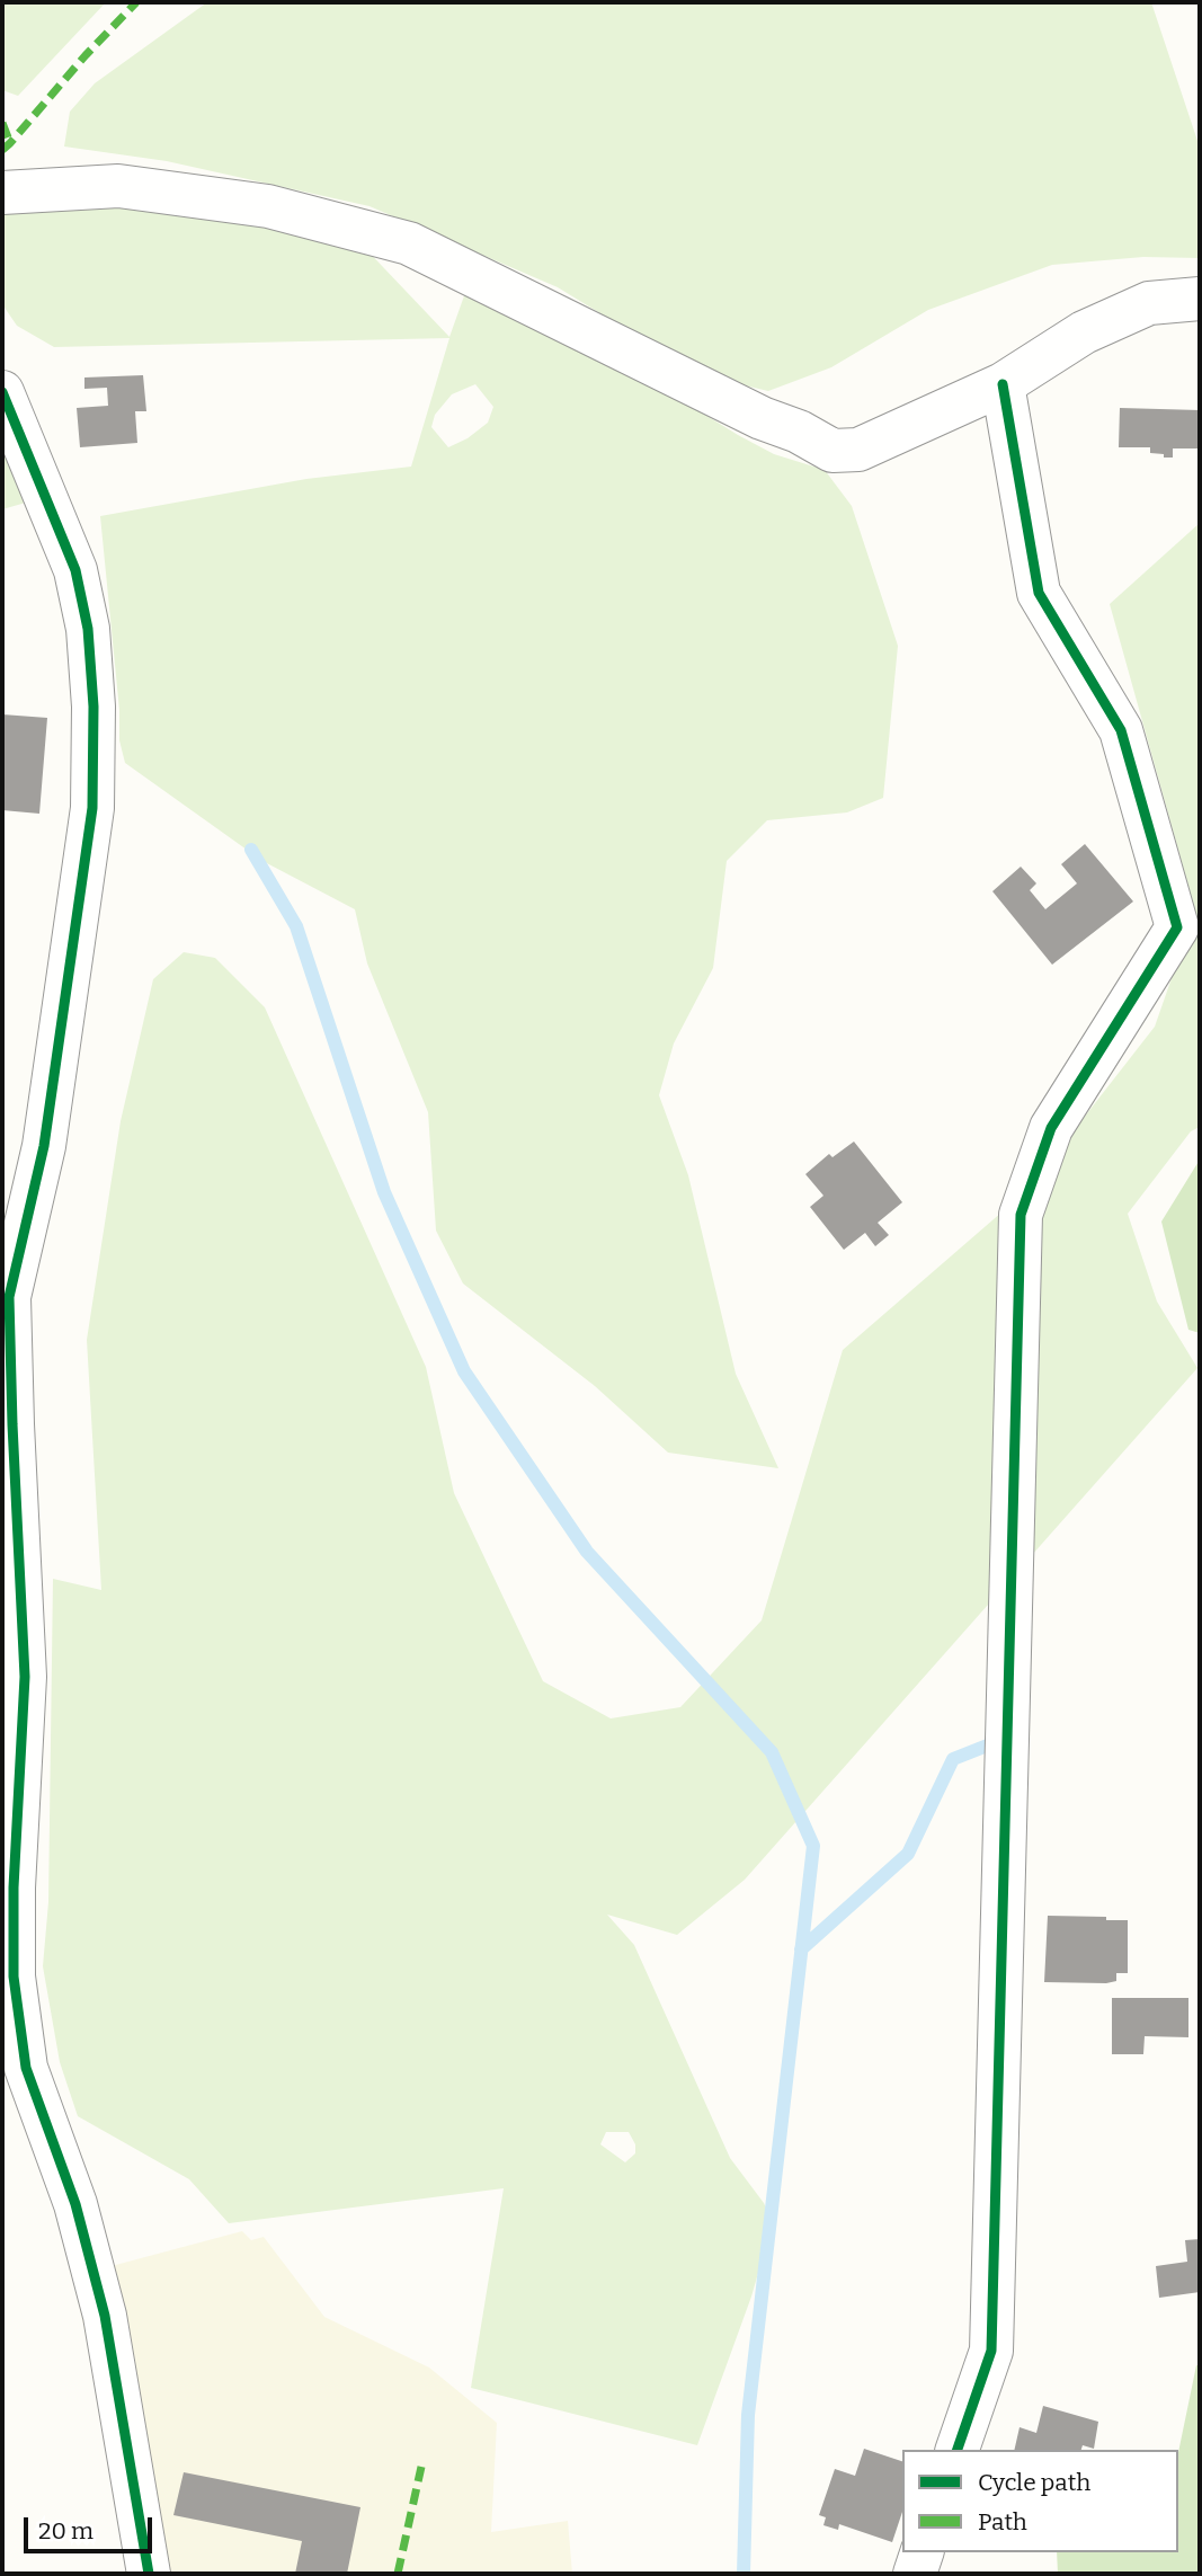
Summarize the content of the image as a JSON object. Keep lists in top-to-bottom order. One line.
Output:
{"legend":["Cycle path","Path"],"scale_bar":"20 m"}
